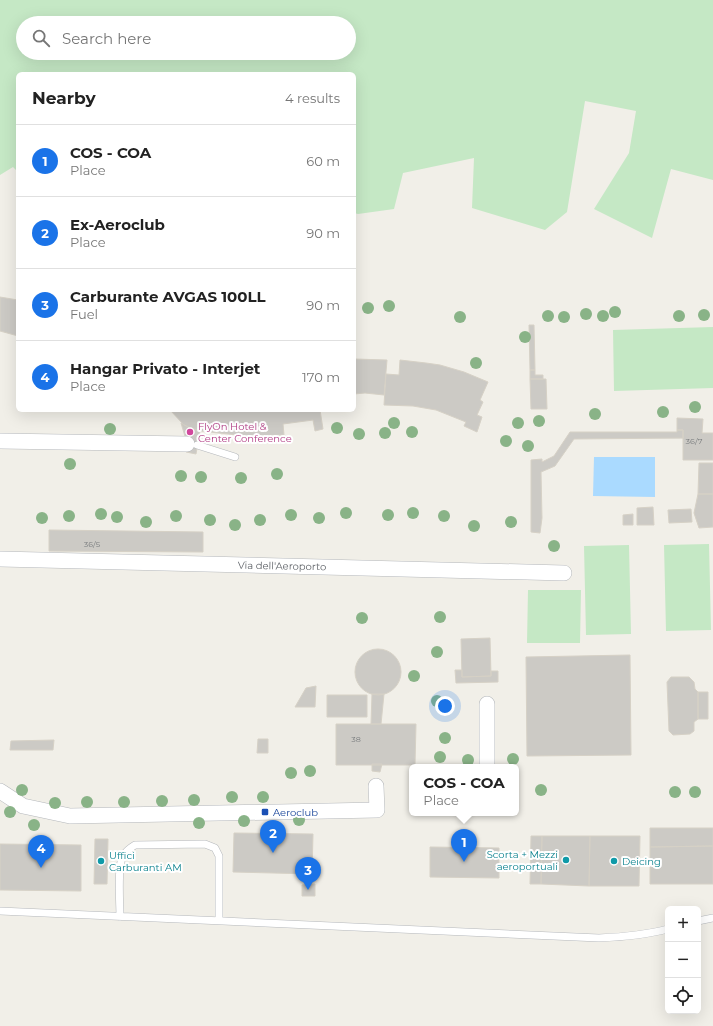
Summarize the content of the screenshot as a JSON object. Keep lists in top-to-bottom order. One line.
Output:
{"streets":{"street":["Via dell'Aeroporto"]},"places":{"other":["FlyOn Hotel & Center Conference","Scorta + Mezzi aeroportuali","Uffici Carburanti AM","Deicing"],"transit":["Aeroclub"]},"house_numbers":["36/7","36/5","38"],"page":{"search":"Search here","heading":["Nearby","4 results"],"list":[{"mark":"1","name":"COS - COA","note":"Place","value":"60 m"},{"mark":"2","name":"Ex-Aeroclub","note":"Place","value":"90 m"},{"mark":"3","name":"Carburante AVGAS 100LL","note":"Fuel","value":"90 m"},{"mark":"4","name":"Hangar Privato - Interjet","note":"Place","value":"170 m"}],"popup":["COS - COA","Place"],"pins":["2","1","4","3"],"map_buttons":["+","−"]}}
